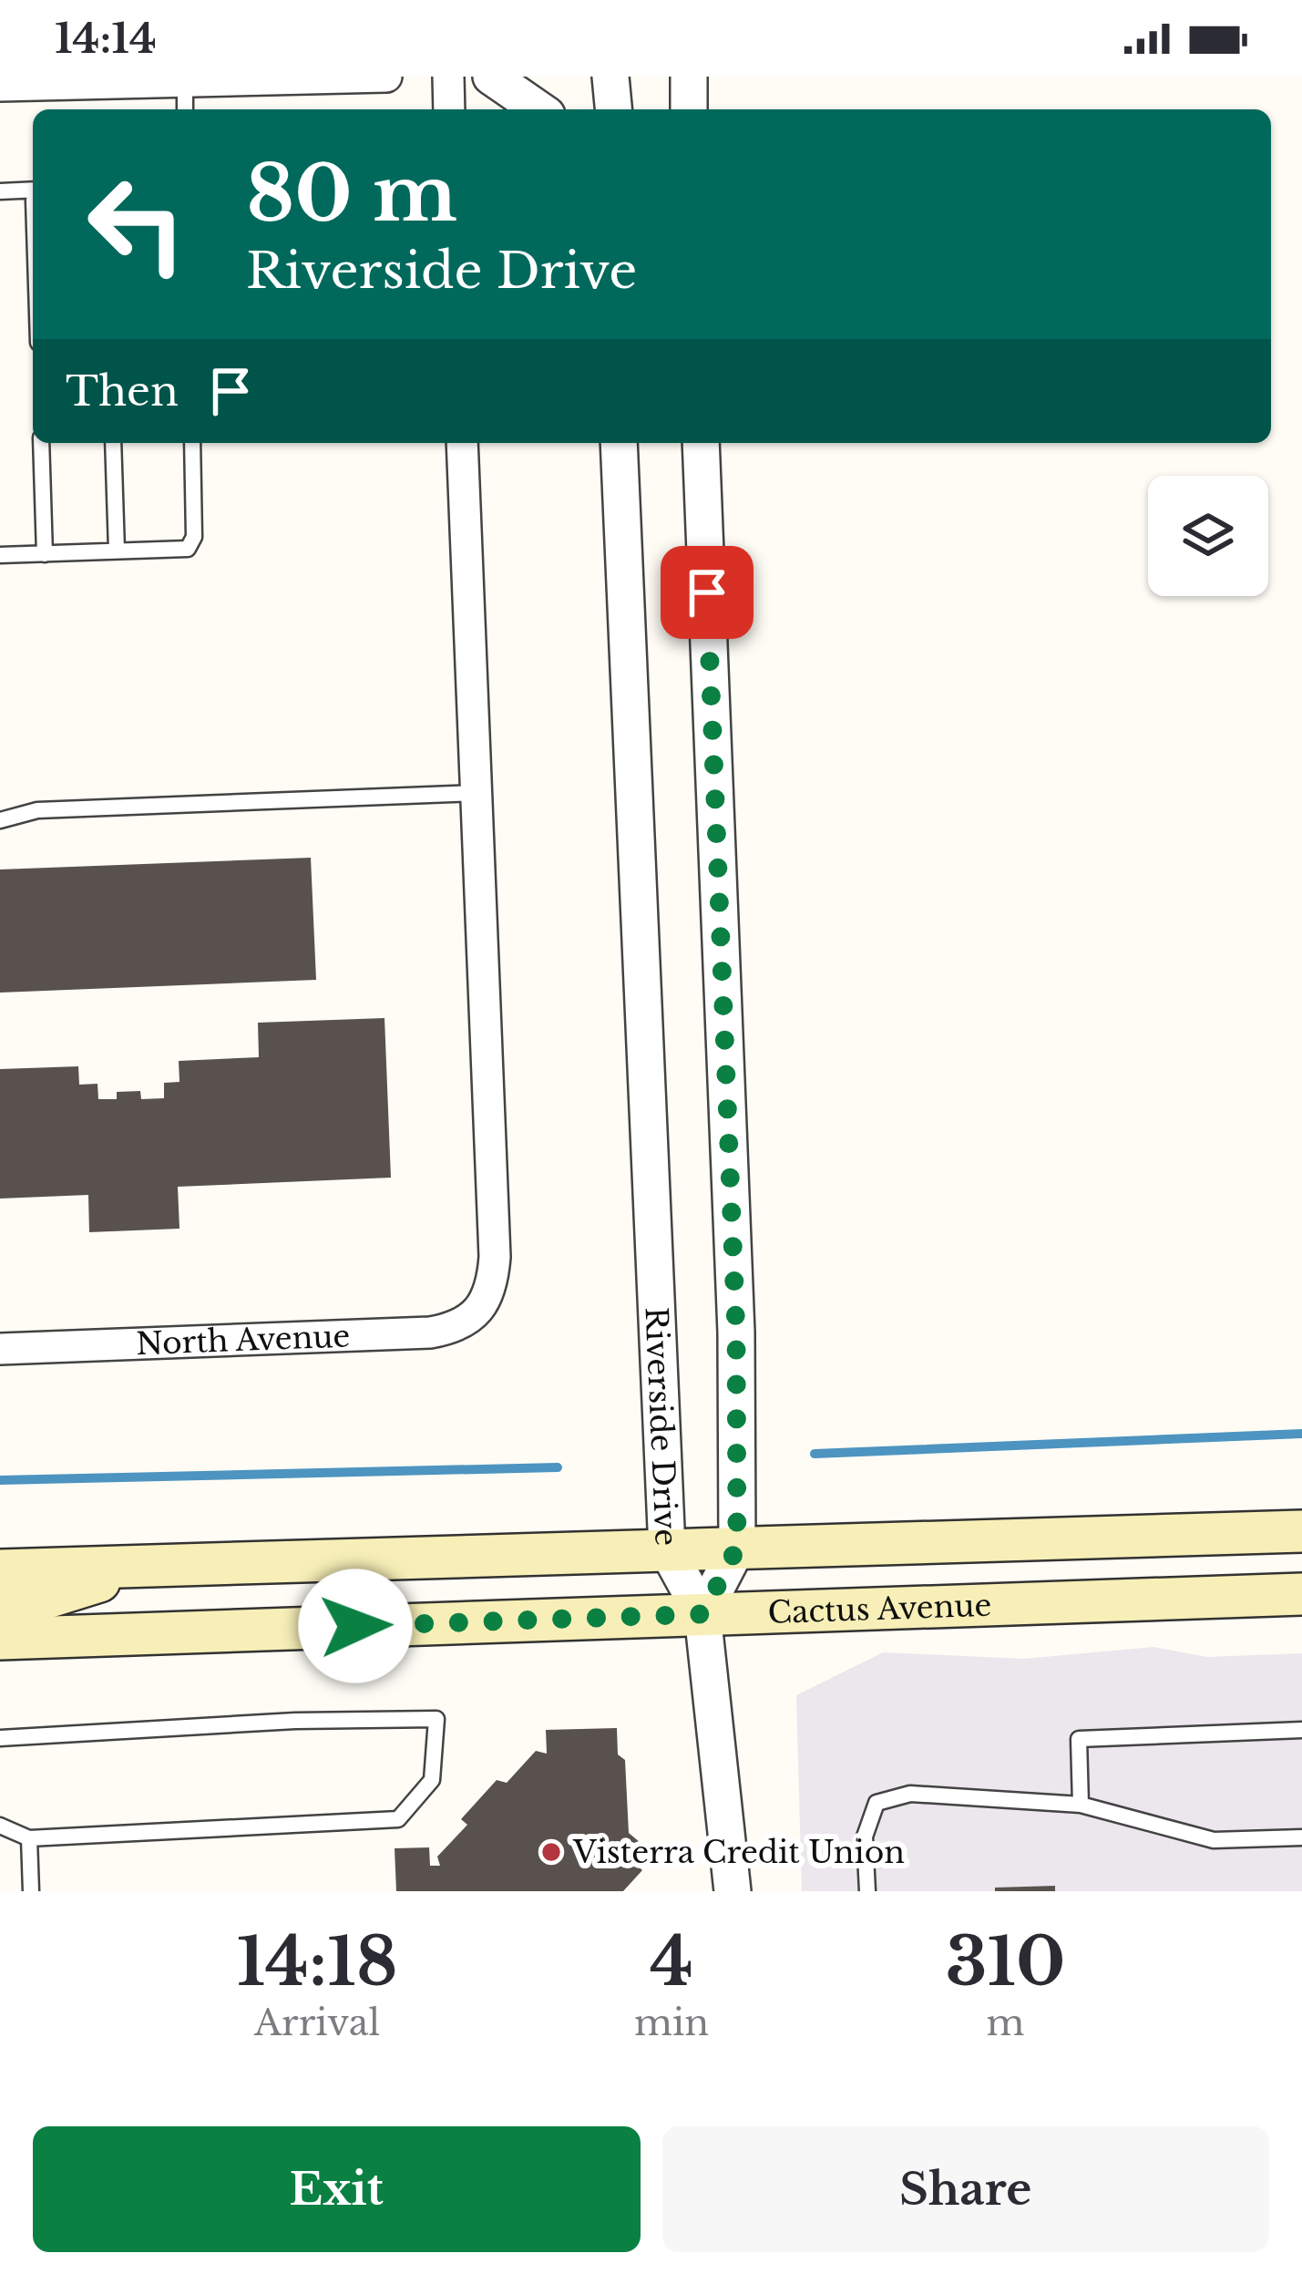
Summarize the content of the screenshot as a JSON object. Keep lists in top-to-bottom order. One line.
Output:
{"streets":{"main road":["Cactus Avenue"],"street":["North Avenue","Riverside Drive"]},"crossings":[["Riverside Drive","Cactus Avenue"]],"places":["Visterra Credit Union"],"page":{"status":"14:14","turn":["80 m","Riverside Drive"],"then":"Then","eta":["14:18","Arrival","4","min","310","m"],"buttons":["Exit","Share"]}}
